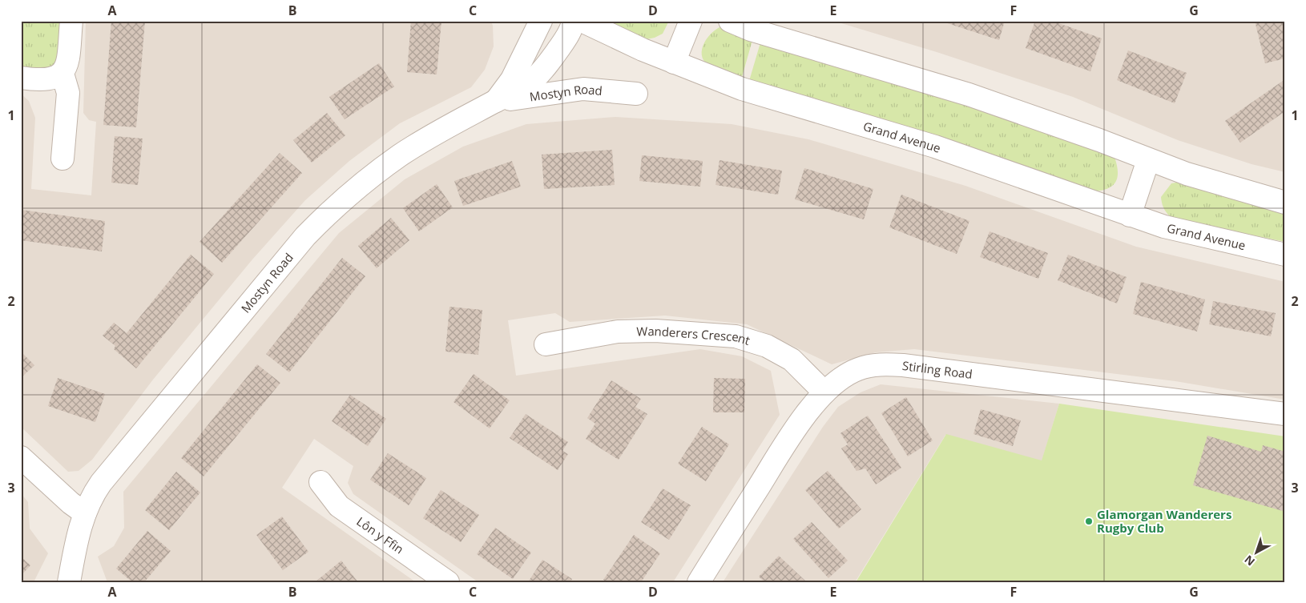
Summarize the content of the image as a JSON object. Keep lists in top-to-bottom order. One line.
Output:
{"streets":{"street":["Mostyn Road","Grand Avenue","Wanderers Crescent","Stirling Road","Lôn y Ffin"]},"crossings":[["Wanderers Crescent","Stirling Road"]],"places":["Glamorgan Wanderers Rugby Club"],"north":"bottom left","grid":{"columns":["A","B","C","D","E","F","G"],"rows":["1","2","3"]}}
